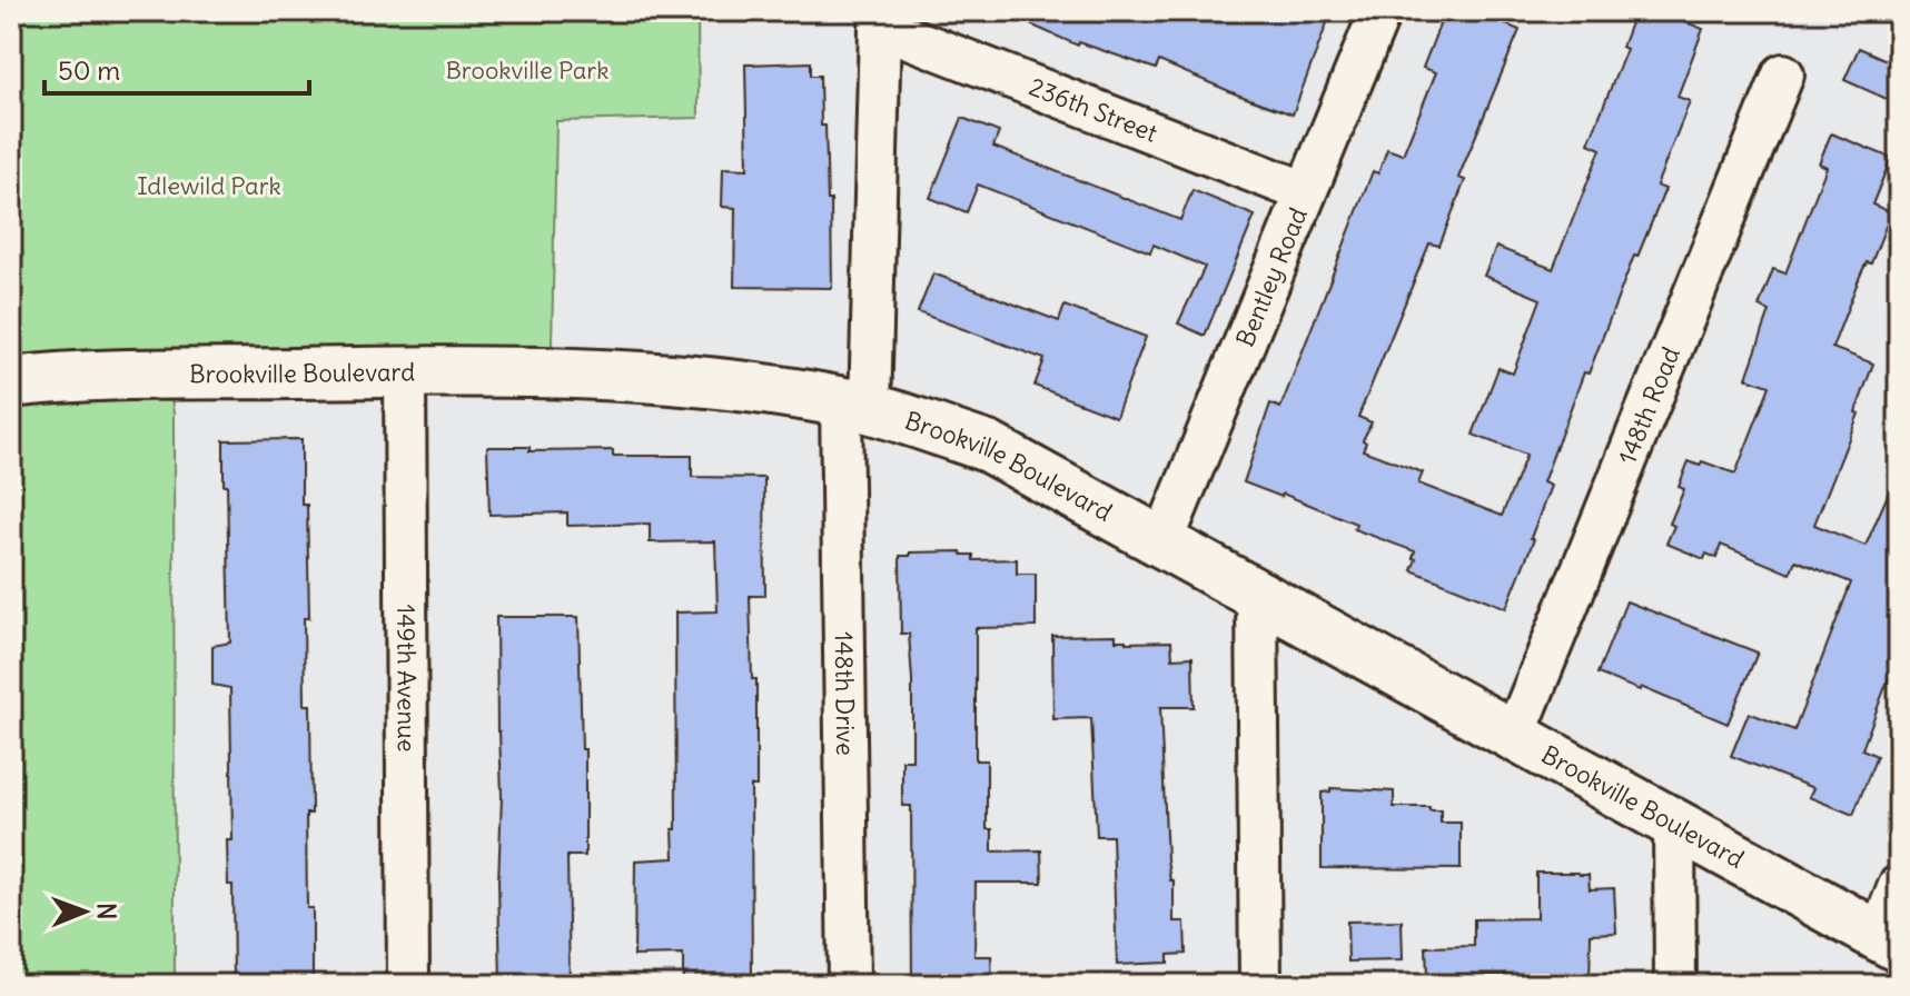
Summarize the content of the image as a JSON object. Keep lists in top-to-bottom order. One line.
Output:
{"streets":{"street":["236th Street","Bentley Road","Brookville Boulevard","148th Road","149th Avenue","148th Drive"]},"crossings":[["236th Street","Bentley Road"],["236th Street","148th Drive"],["Bentley Road","Brookville Boulevard"],["Brookville Boulevard","148th Road"],["Brookville Boulevard","149th Avenue"],["Brookville Boulevard","148th Drive"]],"parks":["Brookville Park","Idlewild Park"],"scale_bar":"50 m","north":"right"}
